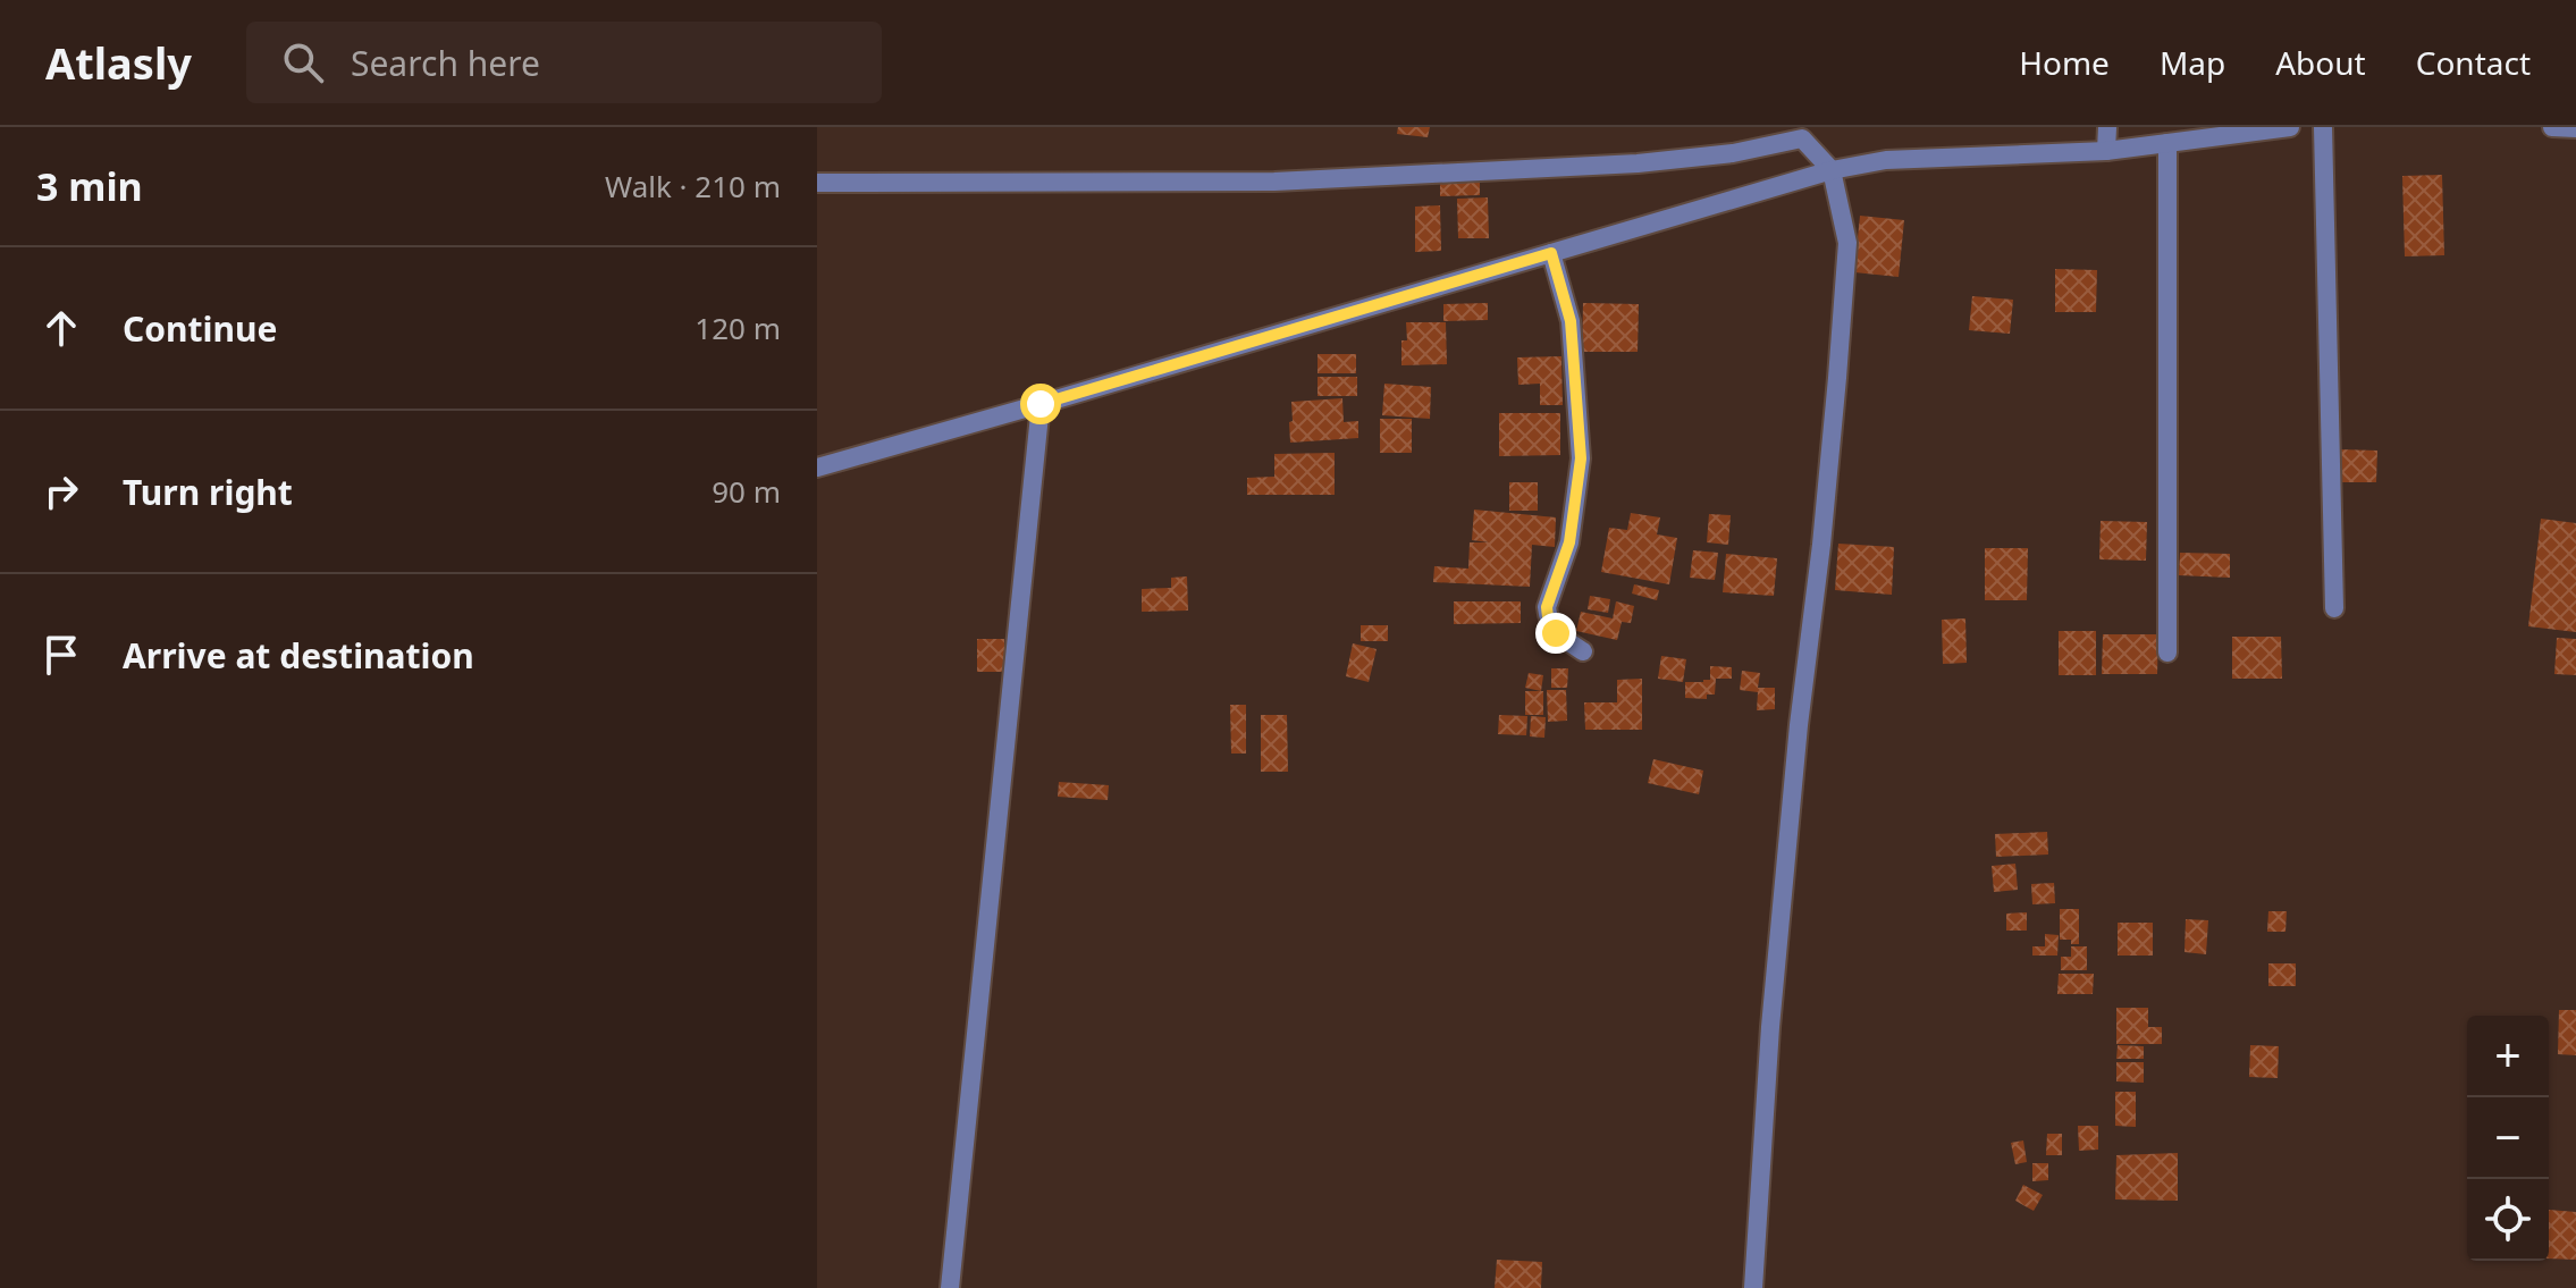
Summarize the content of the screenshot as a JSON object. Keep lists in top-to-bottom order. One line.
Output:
{"page":{"header":"Atlasly","search":"Search here","nav":["Home","Map","About","Contact"],"heading":["3 min","Walk · 210 m"],"list":[["Continue","120 m"],["Turn right","90 m"],"Arrive at destination"],"map_buttons":["+","−"]}}
